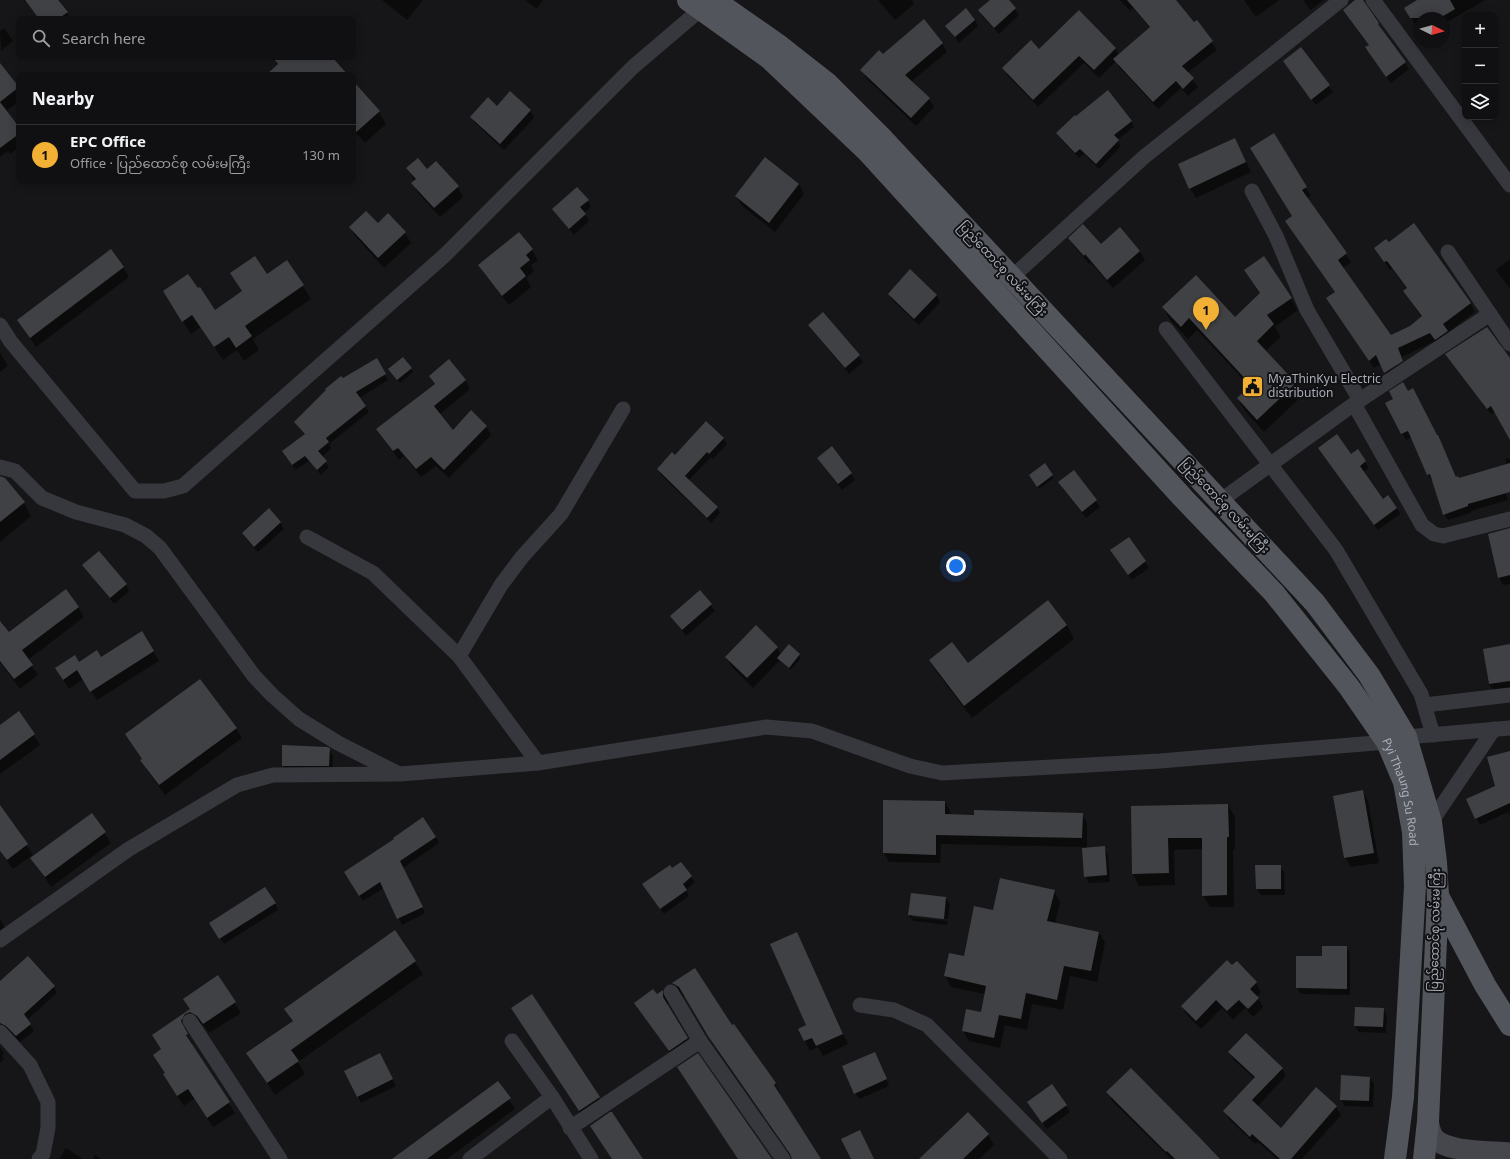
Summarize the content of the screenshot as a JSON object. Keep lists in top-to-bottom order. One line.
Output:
{"streets":{"main road":["ပြည်ထောင်စု လမ်းမကြီး","Pyi Thaung Su Road"]},"crossings":[["ပြည်ထောင်စု လမ်းမကြီး","Pyi Thaung Su Road"]],"places":{"public building":["MyaThinKyu Electric distribution"]},"north":"right","page":{"map_buttons":["+","−"],"search":"Search here","heading":"Nearby","list":[{"mark":"1","name":"EPC Office","note":"Office · ပြည်ထောင်စု လမ်းမကြီး","value":"130 m"}],"pins":"1"}}
